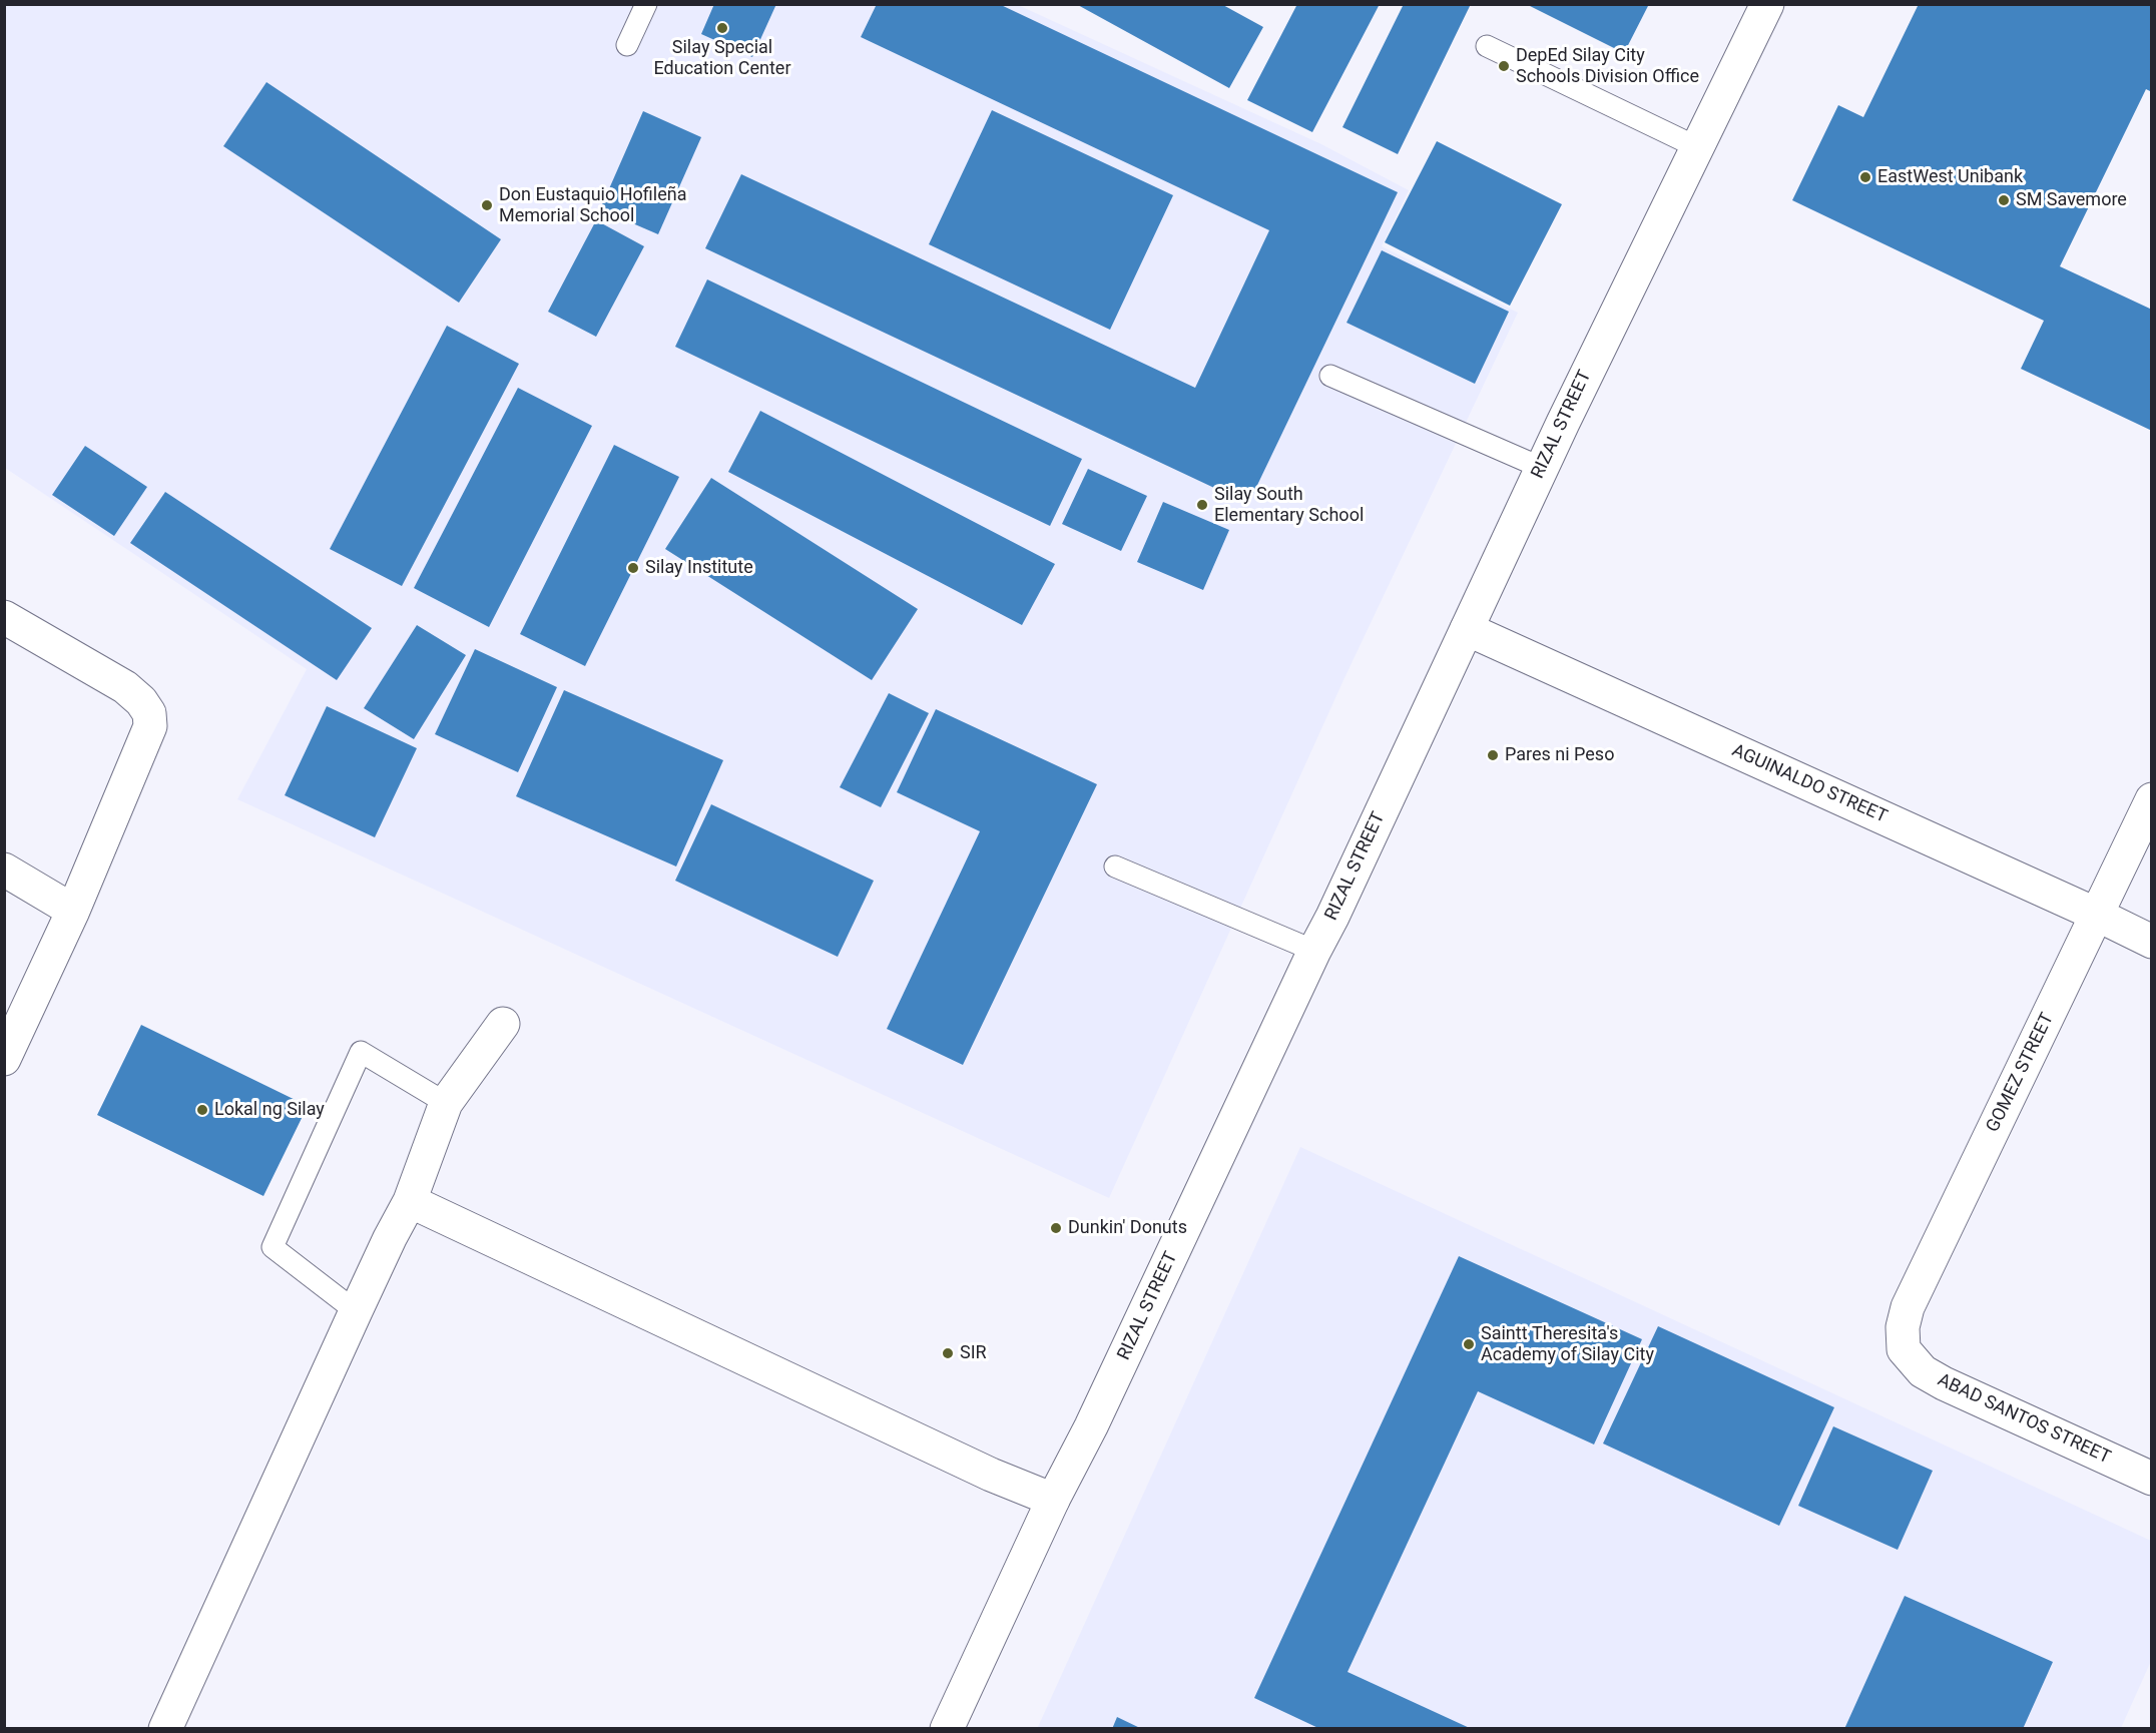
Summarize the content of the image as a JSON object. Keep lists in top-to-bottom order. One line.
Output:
{"streets":{"street":["RIZAL STREET","AGUINALDO STREET","GOMEZ STREET","ABAD SANTOS STREET"]},"crossings":[["RIZAL STREET","AGUINALDO STREET"],["AGUINALDO STREET","GOMEZ STREET"],["GOMEZ STREET","ABAD SANTOS STREET"]],"places":["Silay Special Education Center","DepEd Silay City Schools Division Office","EastWest Unibank","SM Savemore","Don Eustaquio Hofileña Memorial School","Silay South Elementary School","Silay Institute","Pares ni Peso","Lokal ng Silay","Dunkin' Donuts","Saintt Theresita's Academy of Silay City","SIR"]}
